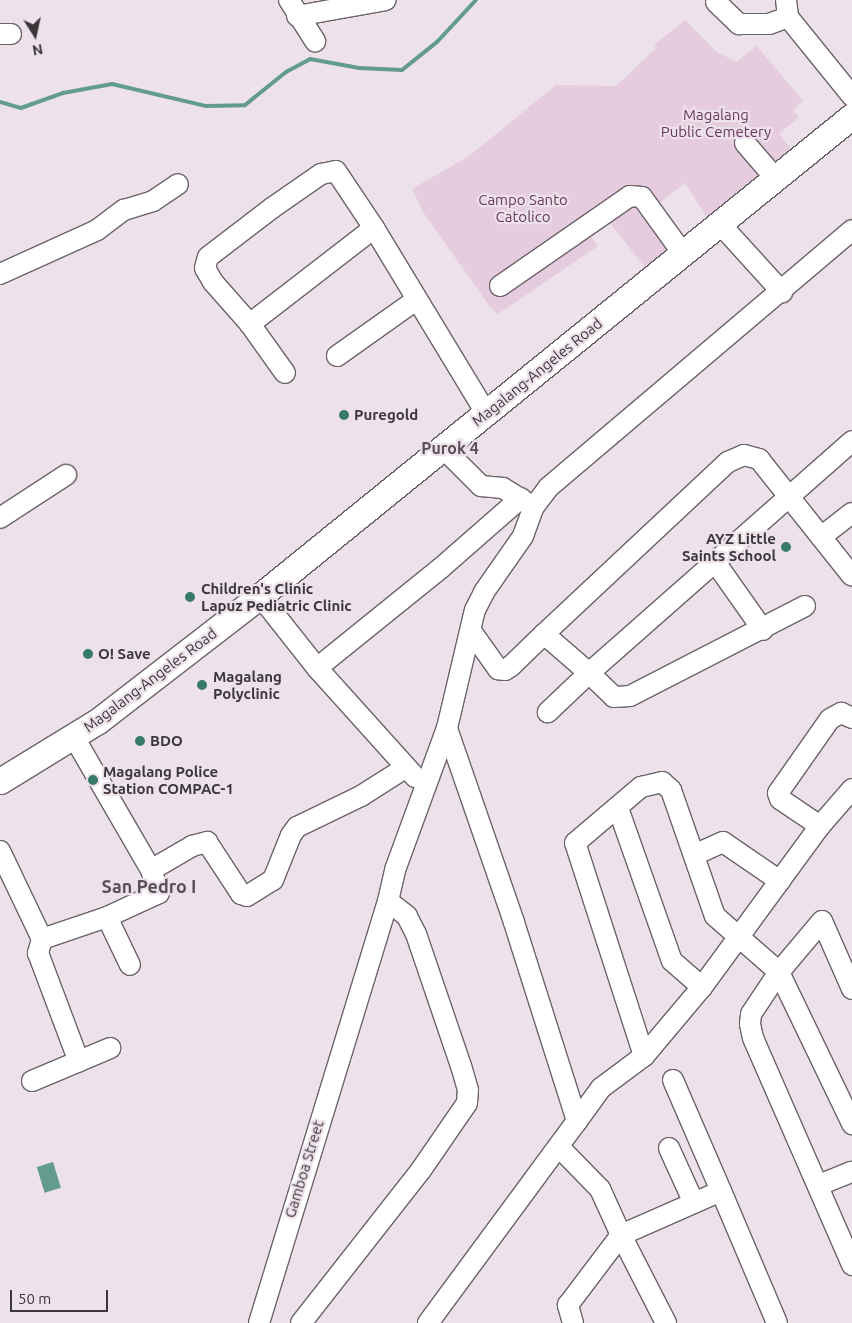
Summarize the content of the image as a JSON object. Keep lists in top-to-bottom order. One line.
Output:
{"streets":{"main road":["Magalang-Angeles Road"],"street":["Gamboa Street"]},"districts":["Purok 4","San Pedro I"],"parks":["Magalang Public Cemetery","Campo Santo Catolico"],"places":["Puregold","AYZ Little Saints School","Children's Clinic Lapuz Pediatric Clinic","O! Save","Magalang Polyclinic","BDO","Magalang Police Station COMPAC-1"],"scale_bar":"50 m","north":"bottom"}
